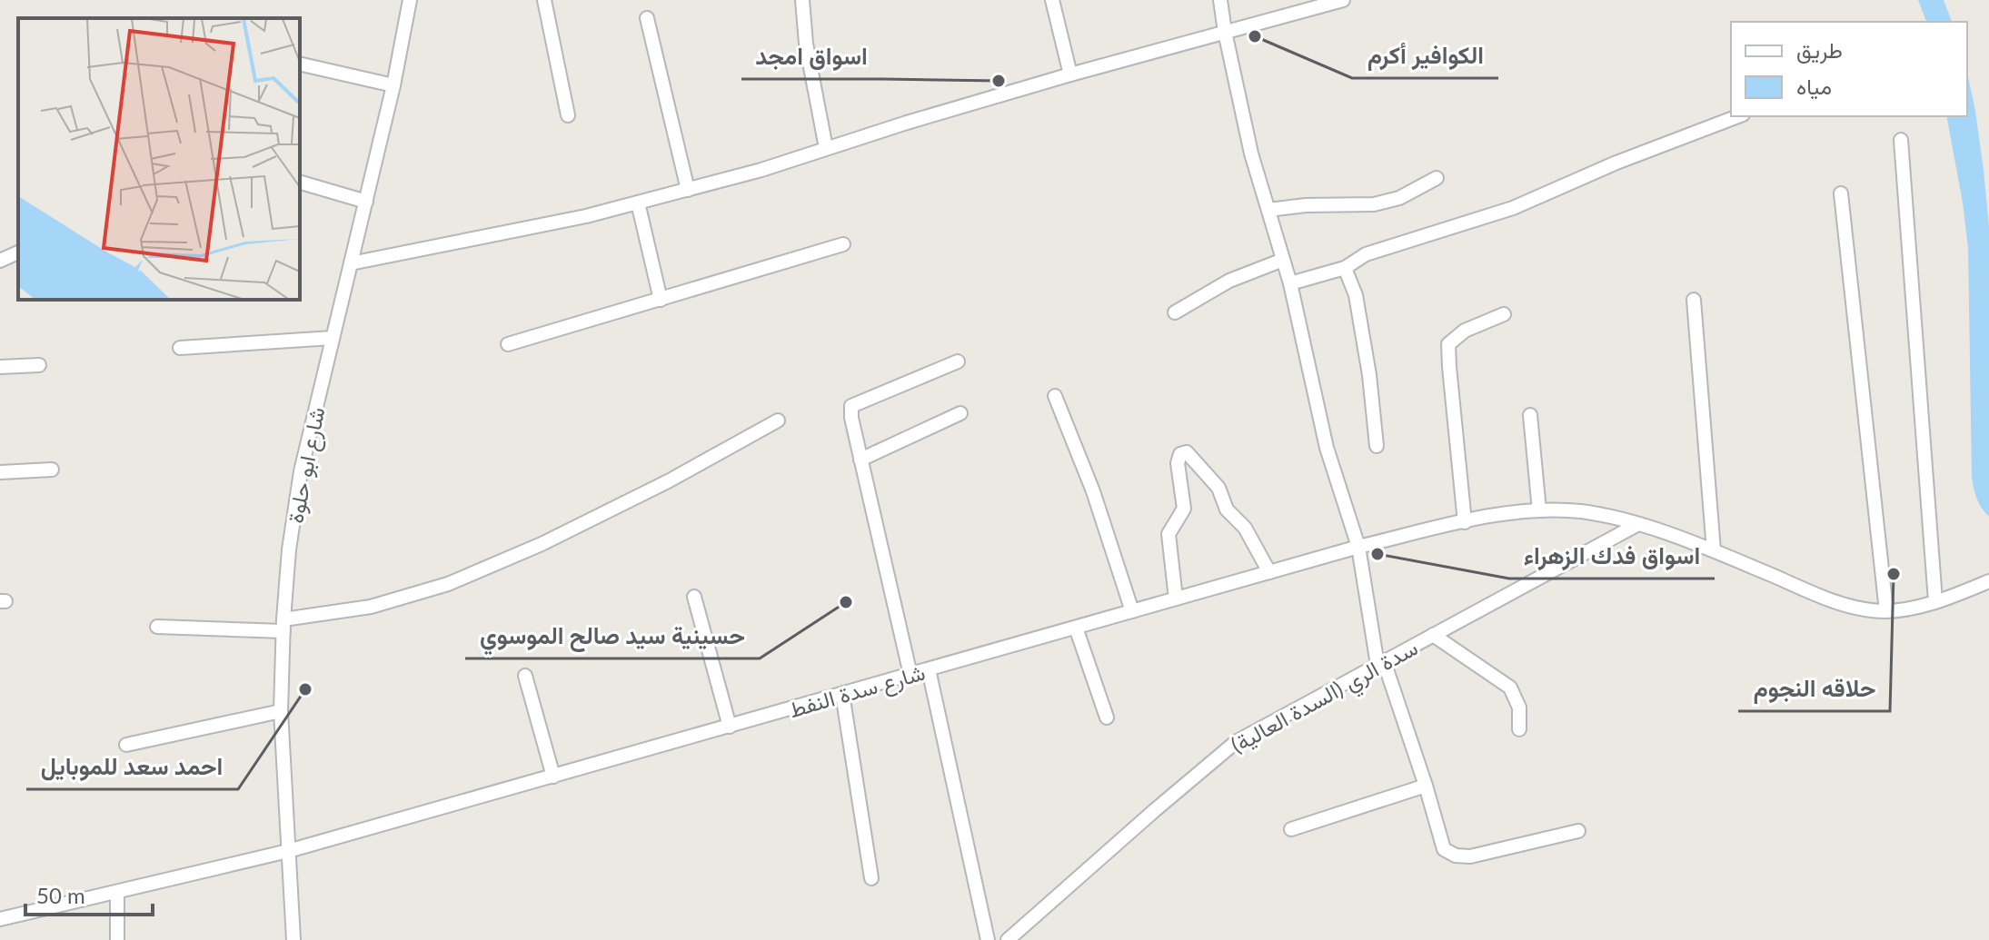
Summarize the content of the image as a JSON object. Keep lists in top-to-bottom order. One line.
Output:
{"streets":{"street":["شارع ابو حلوة","شارع سدة النفط","سدة الري (السدة العالية)"]},"crossings":[["شارع ابو حلوة","شارع سدة النفط"],["شارع سدة النفط","سدة الري (السدة العالية)"]],"places":["الكوافير أكرم","اسواق امجد","اسواق فدك الزهراء","حلاقه النجوم","حسينية سيد صالح الموسوي","احمد سعد للموبايل"],"legend":["طريق","مياه"],"scale_bar":"50 m"}
